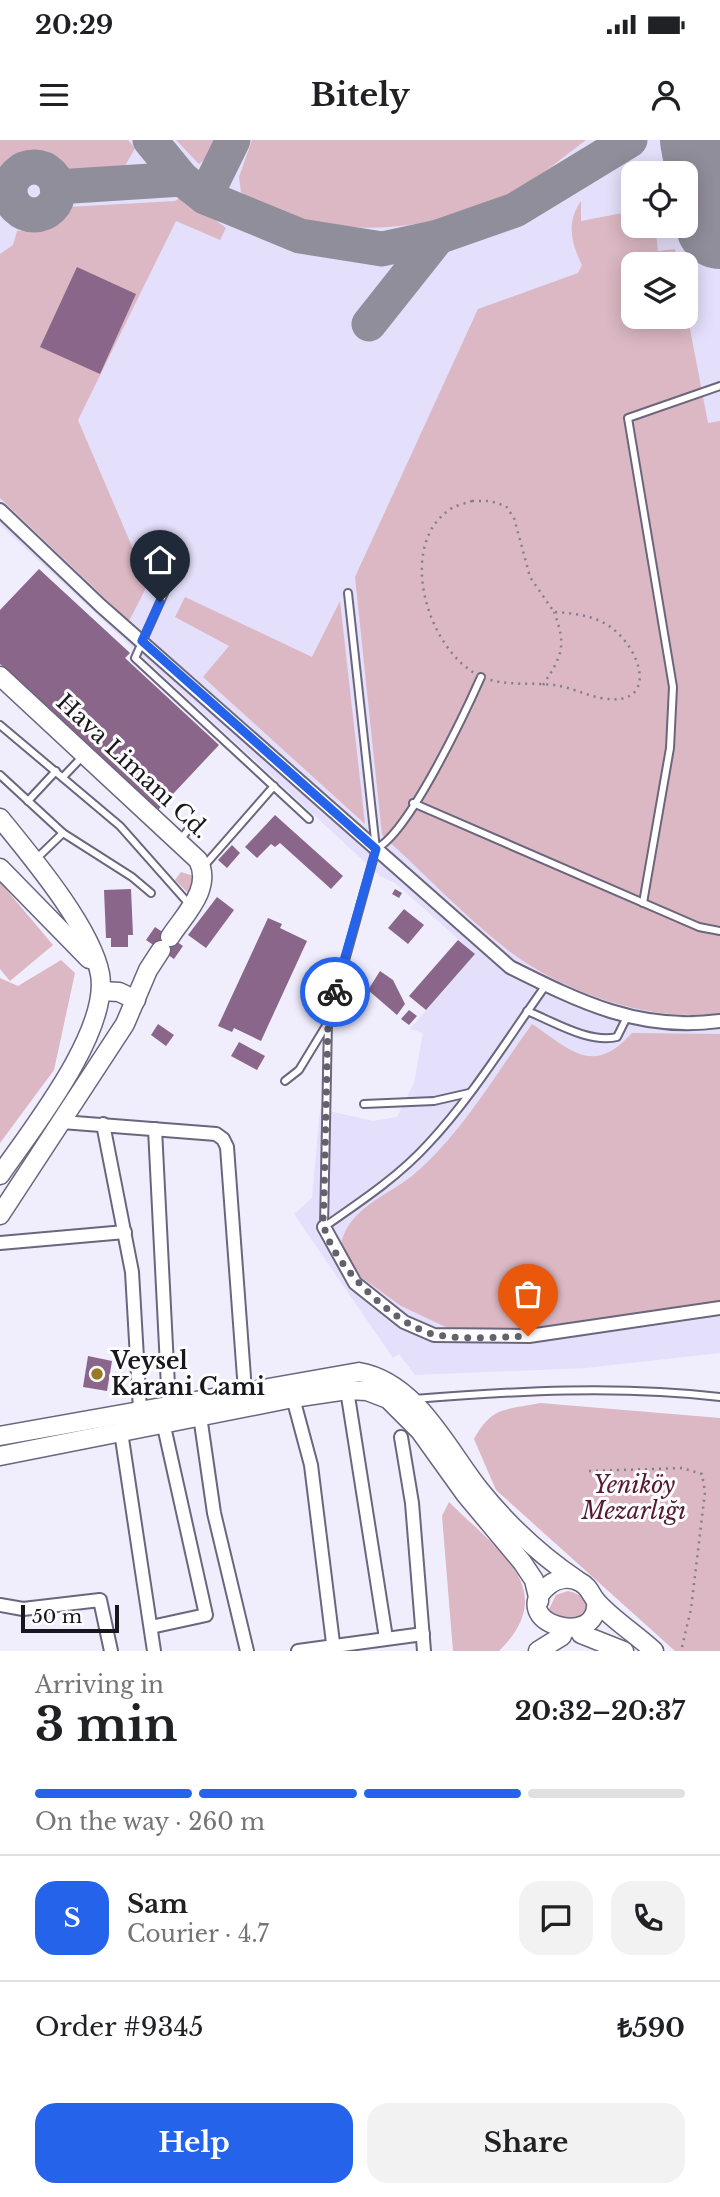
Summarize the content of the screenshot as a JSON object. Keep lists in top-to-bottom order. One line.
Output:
{"streets":{"main road":["Hava Limanı Cd."]},"parks":["Yeniköy Mezarlığı"],"places":["Veysel Karani Cami"],"scale_bar":"50 m","page":{"status":"20:29","header":"Bitely","scale":"50 m","heading":["3 min","Arriving in","20:32–20:37"],"panel":["Sam","Courier · 4.7","Order #9345","₺590"],"bar":"On the way · 260 m","round":"S","buttons":["Help","Share"]}}
